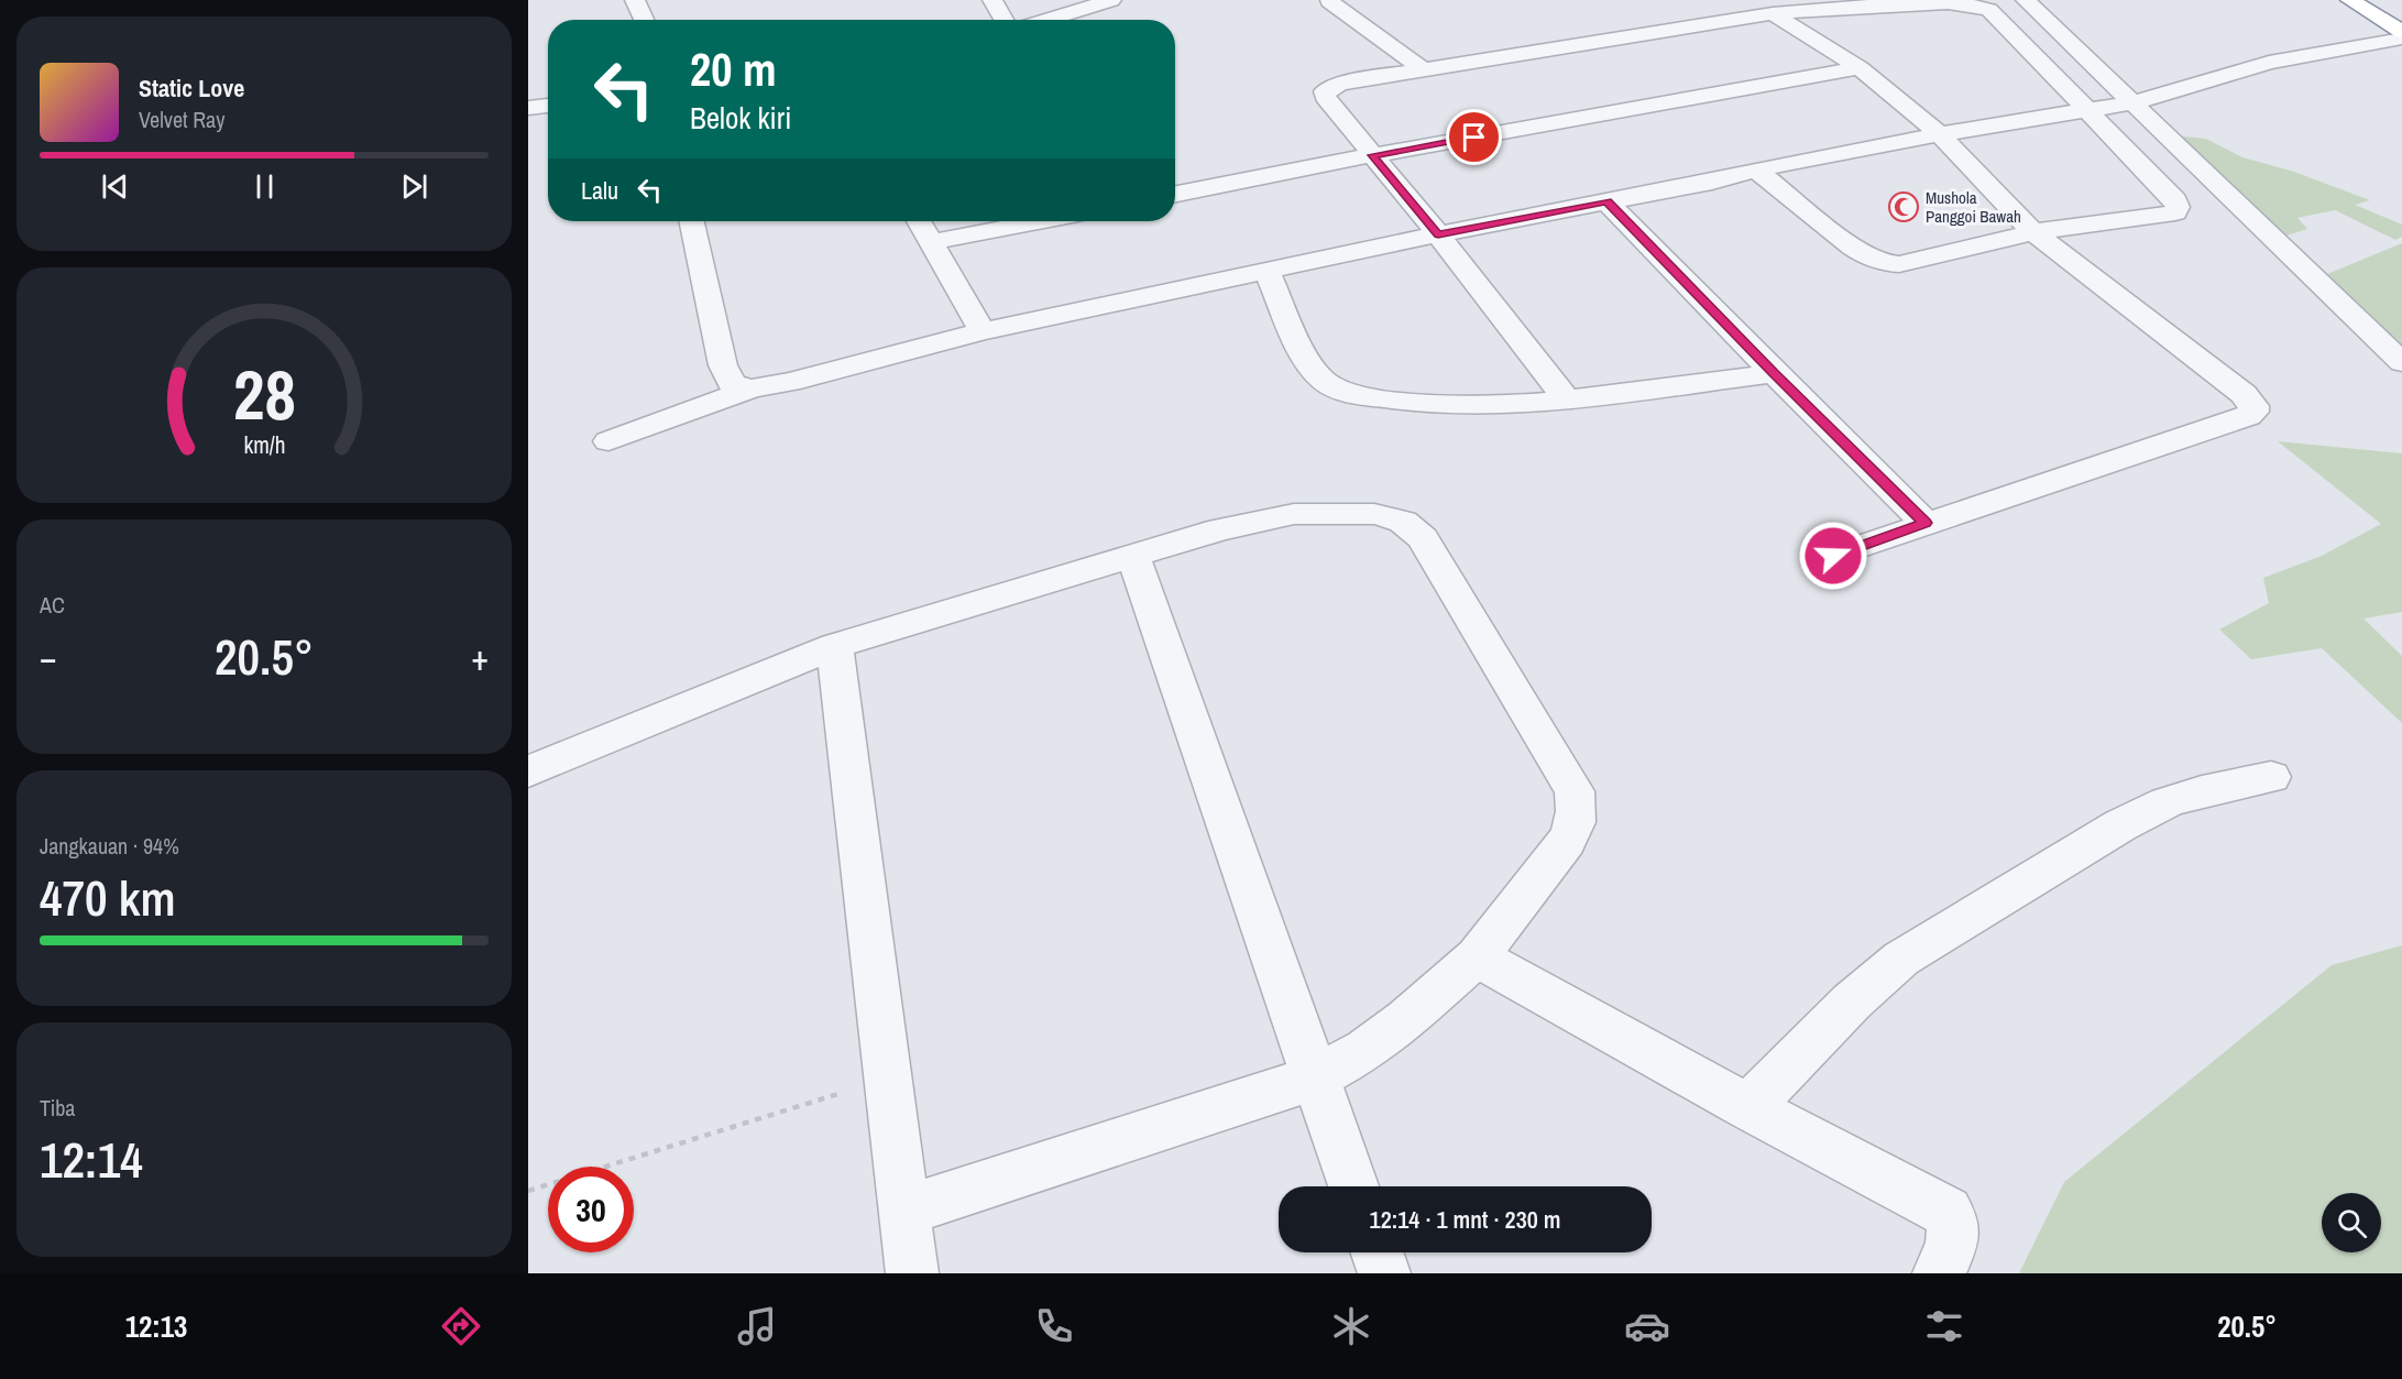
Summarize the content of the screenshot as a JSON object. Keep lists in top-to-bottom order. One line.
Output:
{"places":{"mosque":["Mushola Panggoi Bawah"]},"page":{"turn":["20 m","Belok kiri"],"song":["Static Love","Velvet Ray"],"then":"Lalu","tile":["AC",["Jangkauan · 94%","470 km"],["Tiba","12:14"]],"heat":["−","20.5°","+"],"limit":"30","trip":"12:14 · 1 mnt · 230 m","tabs":["12:13","20.5°"],"gauge":["28","km/h"]}}
